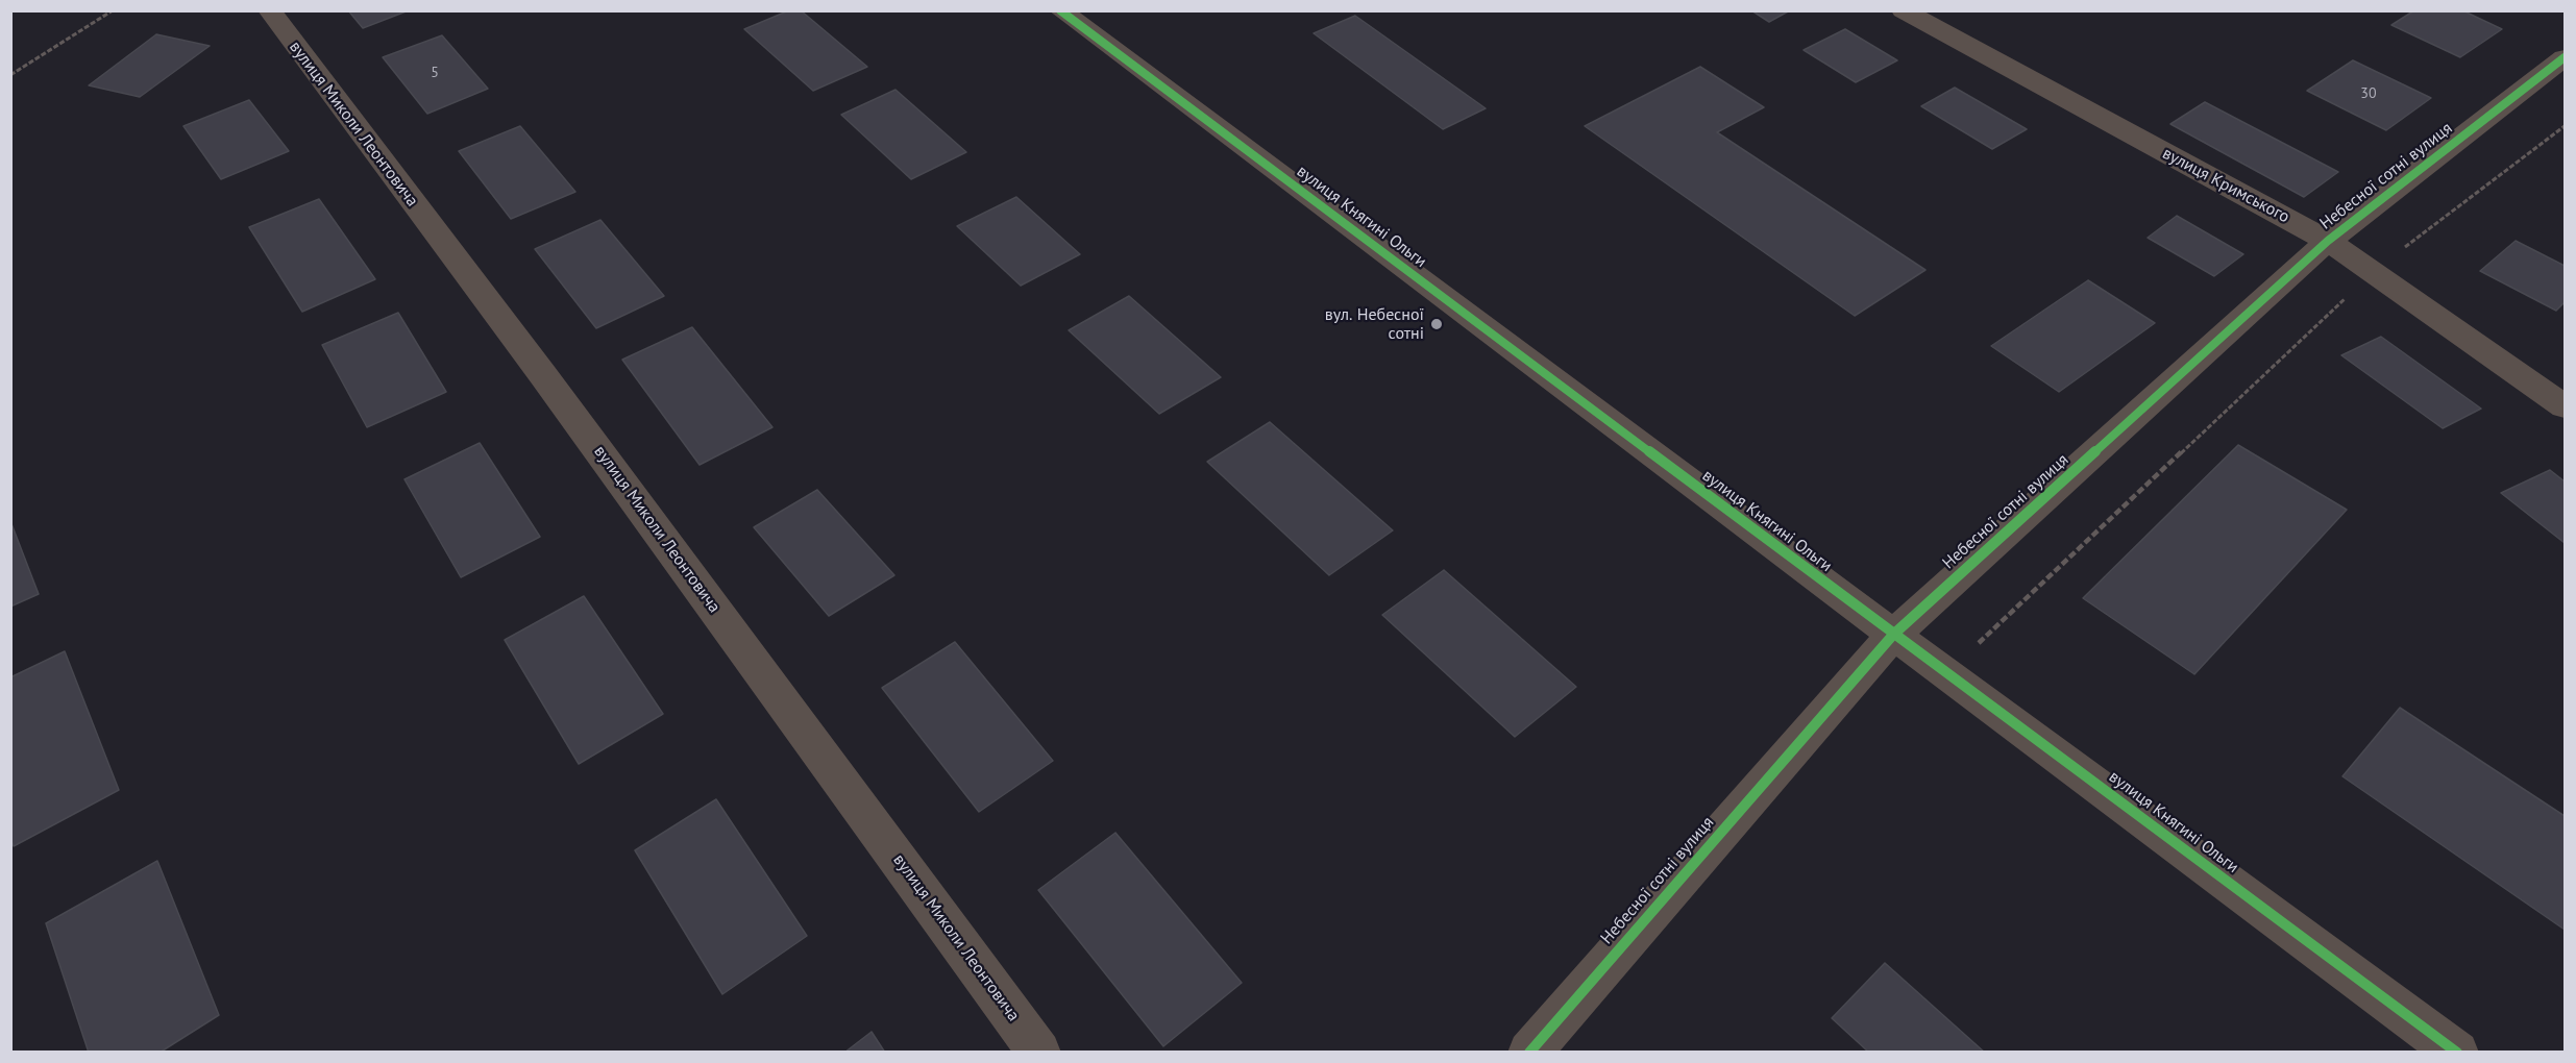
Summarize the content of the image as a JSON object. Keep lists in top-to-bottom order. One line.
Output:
{"streets":{"street":["вулиця Миколи Леонтовича","Небесної сотні вулиця","вулиця Кримського","вулиця Княгині Ольги"]},"crossings":[["Небесної сотні вулиця","вулиця Кримського"],["Небесної сотні вулиця","вулиця Княгині Ольги"]],"places":["вул. Небесної сотні"],"house_numbers":["5","30"]}
